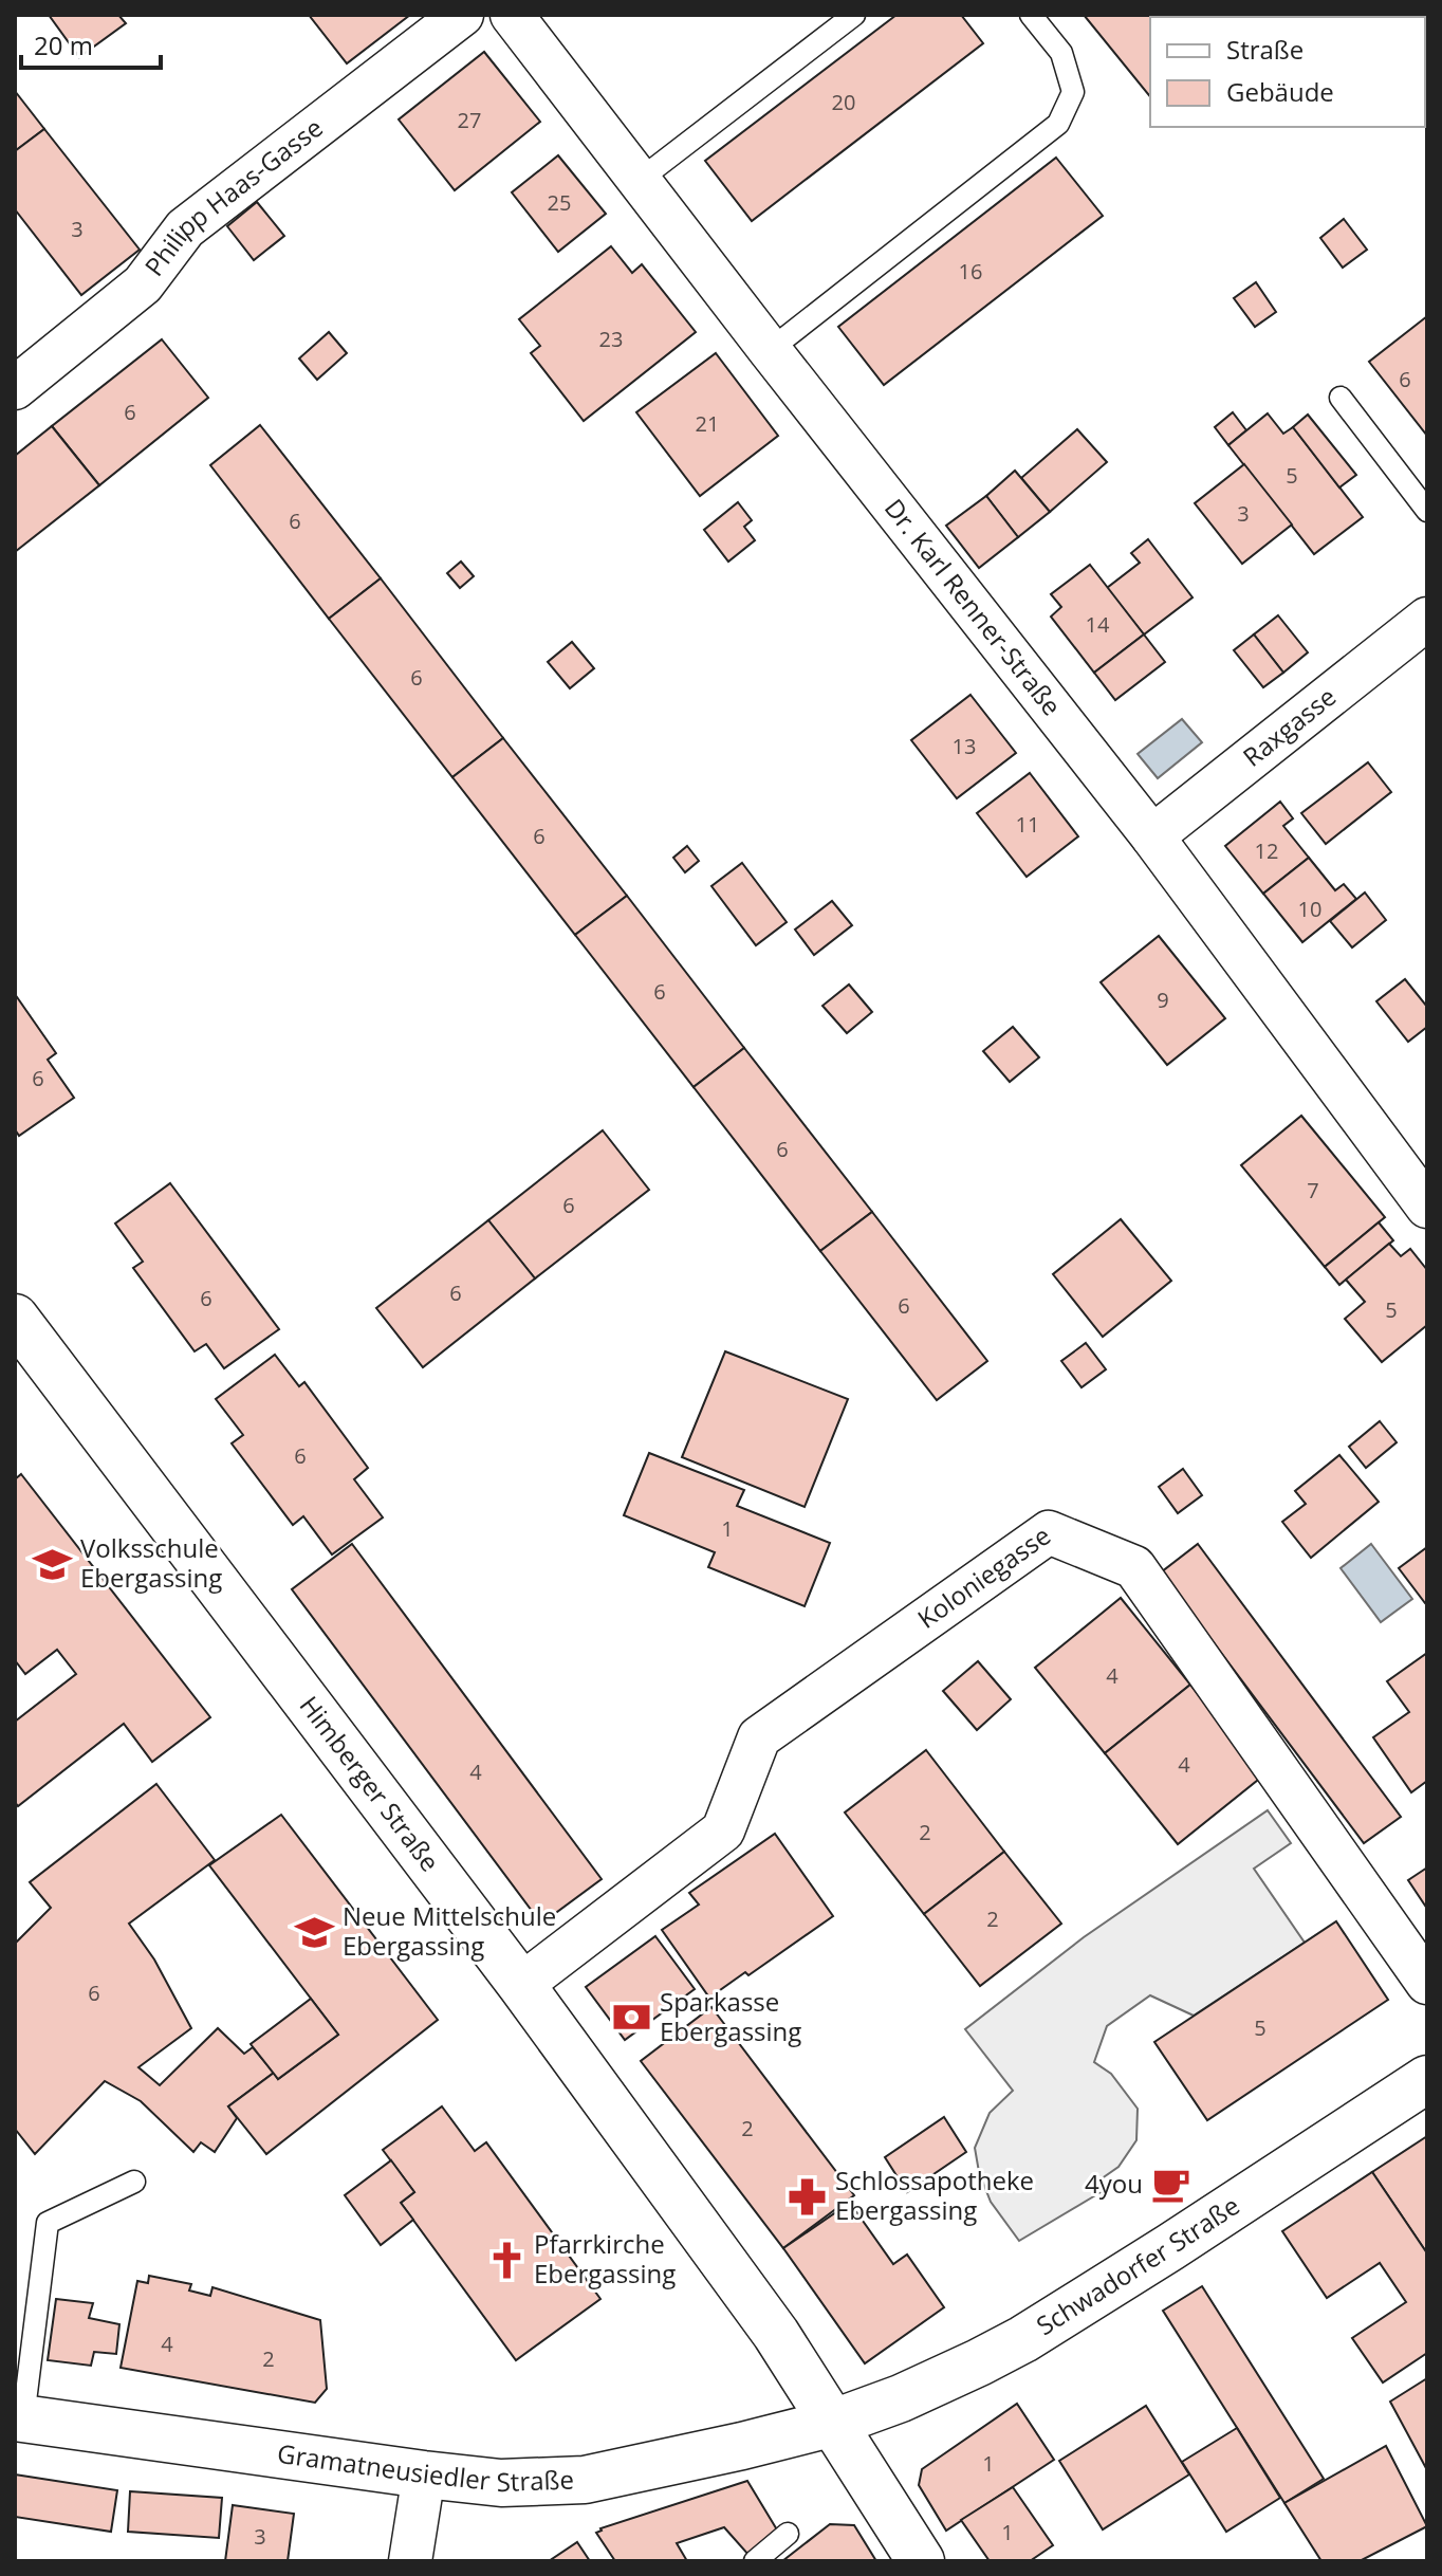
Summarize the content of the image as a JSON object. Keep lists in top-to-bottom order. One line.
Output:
{"streets":{"main road":["Himberger Straße","Schwadorfer Straße","Gramatneusiedler Straße"],"street":["Philipp Haas-Gasse","Dr. Karl Renner-Straße","Raxgasse","Koloniegasse"]},"crossings":[["Dr. Karl Renner-Straße","Raxgasse"],["Koloniegasse","Himberger Straße"],["Himberger Straße","Schwadorfer Straße"],["Himberger Straße","Gramatneusiedler Straße"],["Schwadorfer Straße","Gramatneusiedler Straße"]],"places":{"school or university":["Volksschule Ebergassing","Neue Mittelschule Ebergassing"],"bank":["Sparkasse Ebergassing"],"cafe":["4you"],"pharmacy":["Schlossapotheke Ebergassing"],"church":["Pfarrkirche Ebergassing"]},"house_numbers":["20","27","25","3","16","23","6","6","21","5","3","6","14","6","13","11","6","12","10","6","9","6","6","7","6","6","6","6","5","6","1","4","4","4","2","2","6","5","2","4","2","1","1","3"],"legend":["Straße","Gebäude"],"scale_bar":"20 m"}
